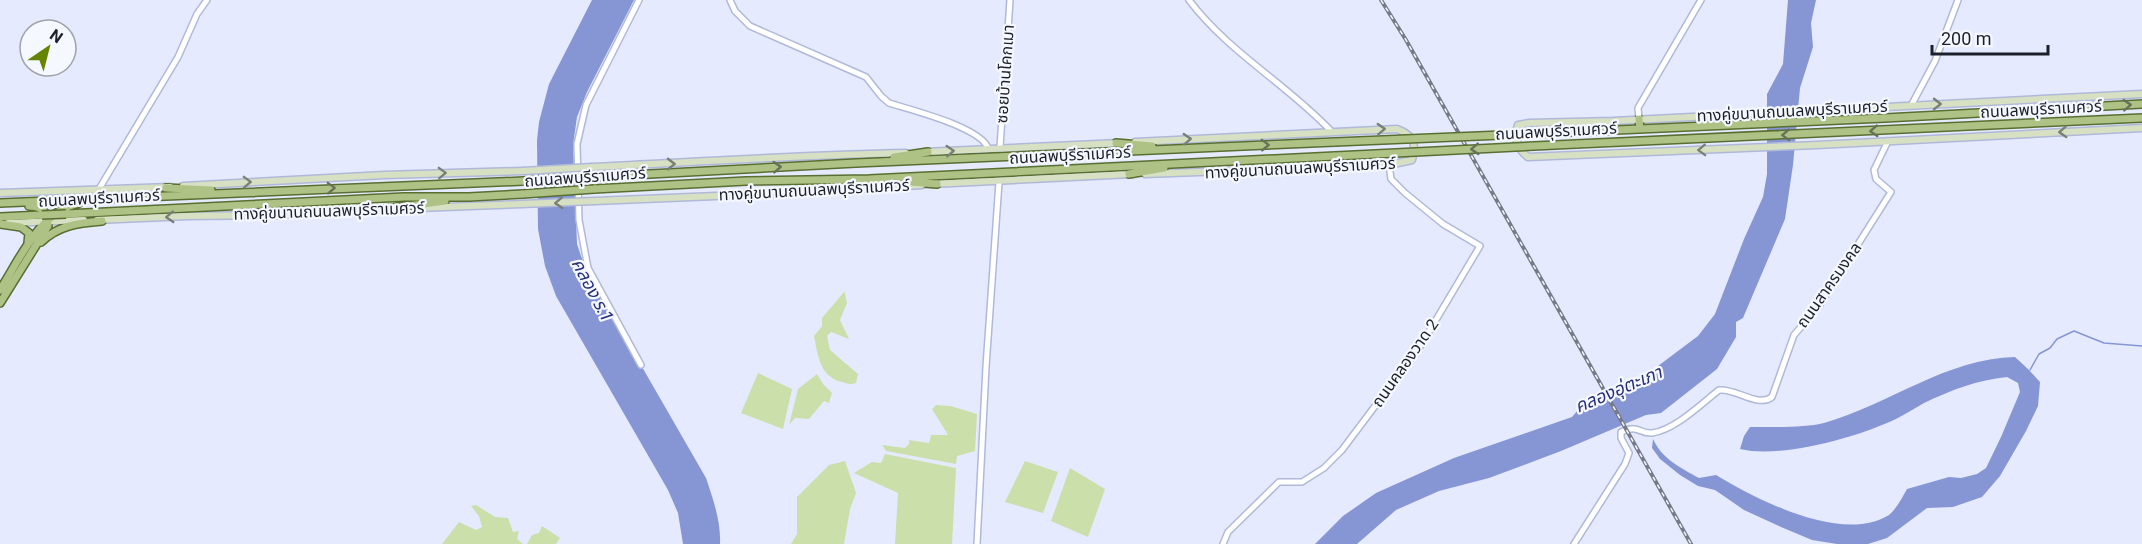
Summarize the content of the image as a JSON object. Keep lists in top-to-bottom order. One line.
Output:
{"streets":{"main road":["ถนนลพบุรีราเมศวร์","ทางคู่ขนานถนนลพบุรีราเมศวร์"],"street":["ซอยบ้านโคกเมา","ถนนสาครมงคล","ถนนคลองวาด 2"]},"crossings":[["ซอยบ้านโคกเมา","ทางคู่ขนานถนนลพบุรีราเมศวร์"],["ถนนลพบุรีราเมศวร์","ทางคู่ขนานถนนลพบุรีราเมศวร์"],["ทางคู่ขนานถนนลพบุรีราเมศวร์","ถนนสาครมงคล"],["ทางคู่ขนานถนนลพบุรีราเมศวร์","ถนนคลองวาด 2"]],"water":["คลอง ร.1","คลองอุ่ตะเภา"],"scale_bar":"200 m","north":"top right"}
